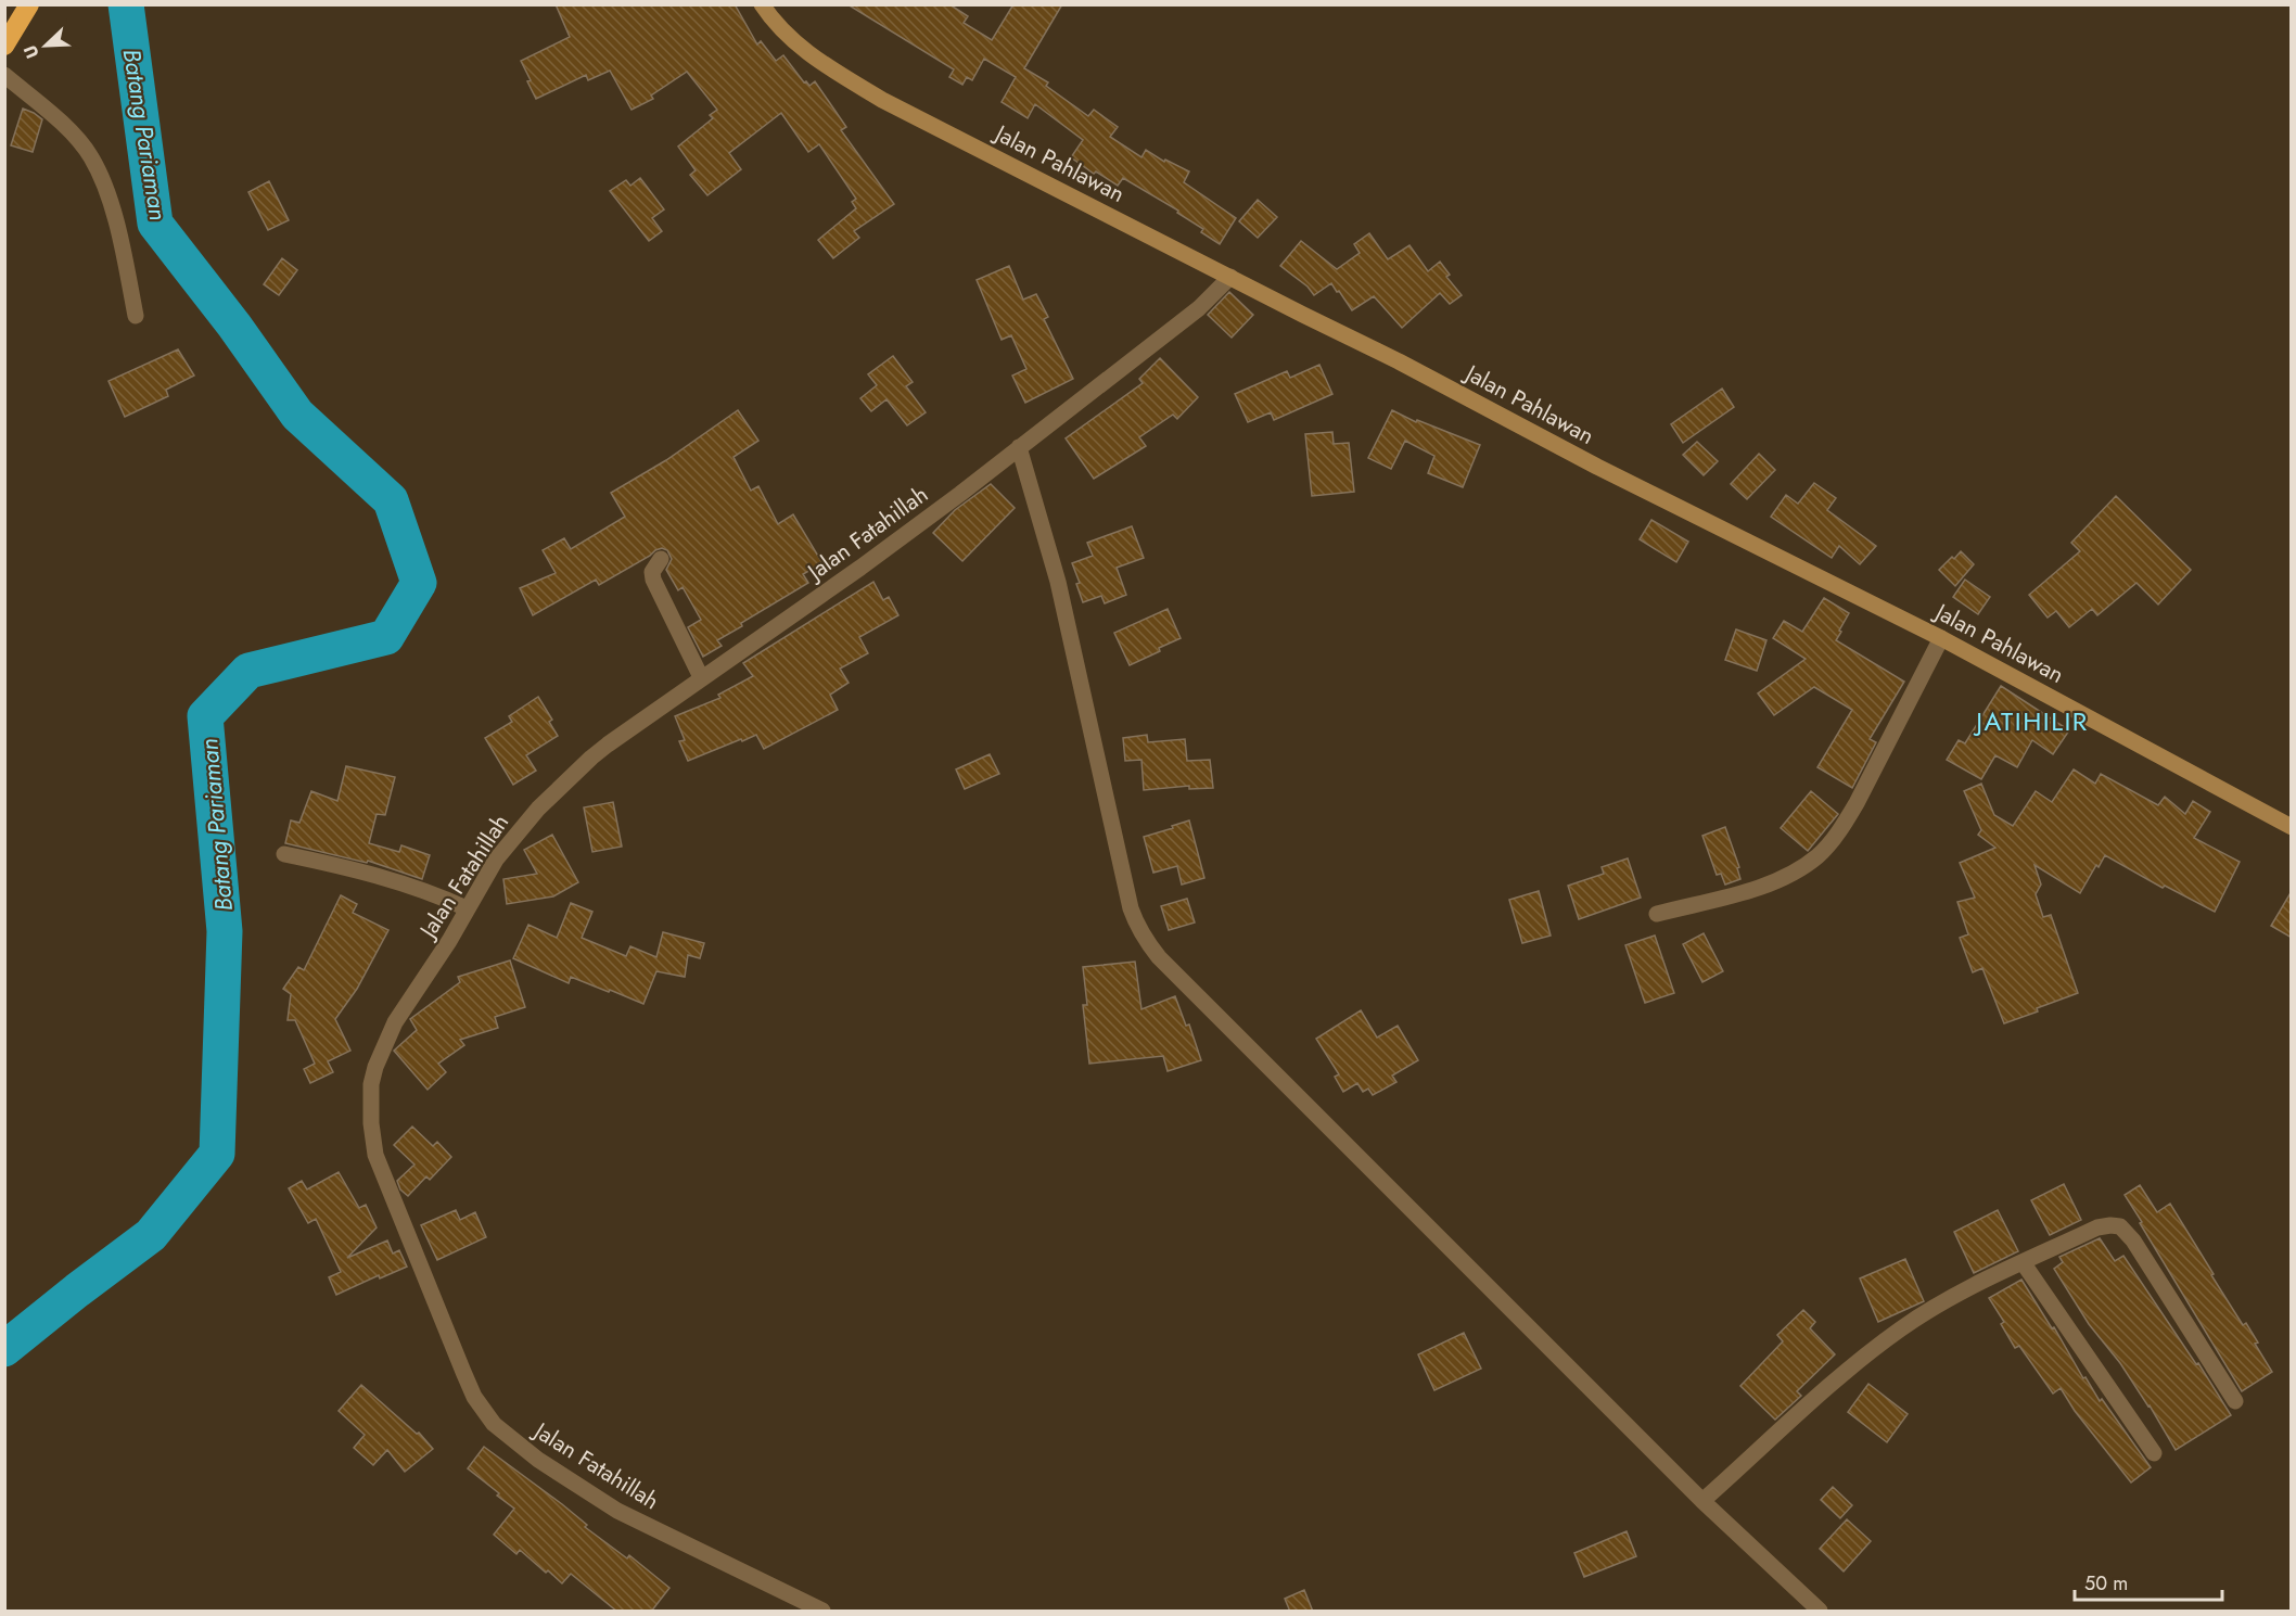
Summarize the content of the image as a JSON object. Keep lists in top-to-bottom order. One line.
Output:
{"streets":{"street":["Jalan Pahlawan","Jalan Fatahillah"]},"crossings":[["Jalan Pahlawan","Jalan Fatahillah"]],"districts":["JATIHILIR"],"water":["Batang Pariaman"],"scale_bar":"50 m","north":"bottom left"}
